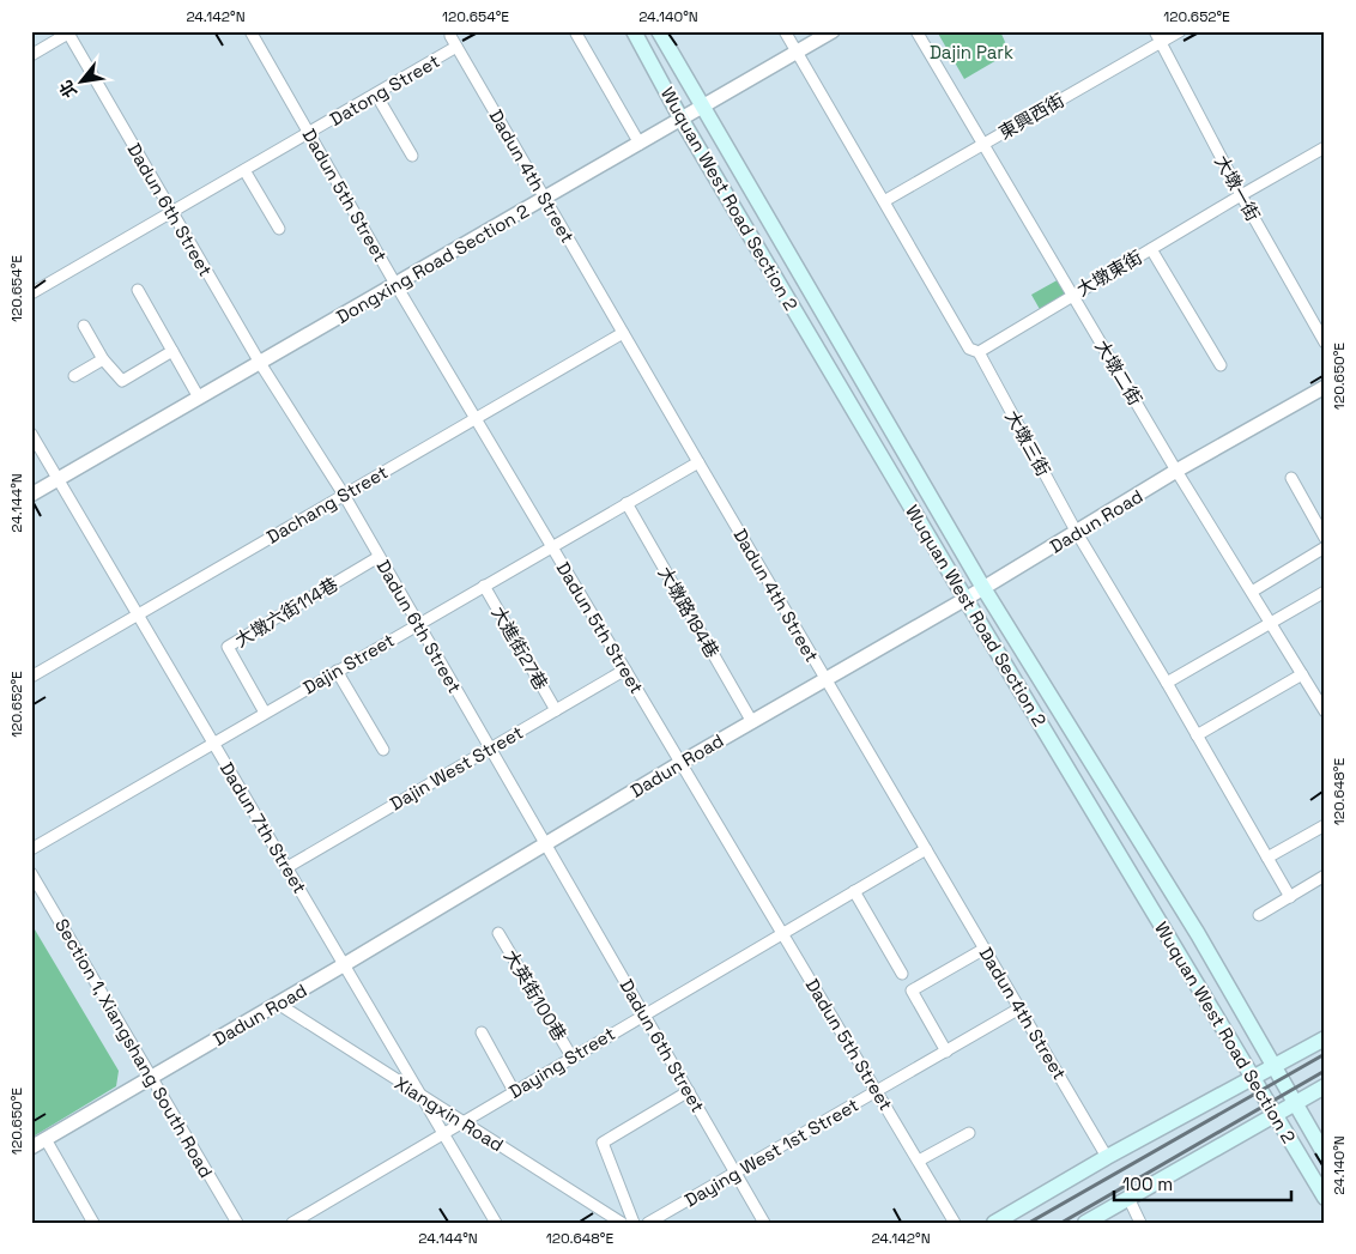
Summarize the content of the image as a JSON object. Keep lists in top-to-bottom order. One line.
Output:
{"streets":{"main road":["Wuquan West Road Section 2"],"street":["Datong Street","東興西街","Dadun 4th Street","大墩一街","Dadun 5th Street","Dadun 6th Street","Dongxing Road Section 2","大墩東街","大墩二街","大墩三街","Dachang Street","Dadun Road","大墩六街114巷","大墩路184巷","大進街27巷","Dajin Street","Dajin West Street","Dadun 7th Street","大英街100巷","Section 1, Xiangshang South Road","Daying Street","Xiangxin Road","Daying West 1st Street"]},"crossings":[["Datong Street","Dadun 4th Street"],["Datong Street","Dadun 5th Street"],["Datong Street","Dadun 6th Street"],["東興西街","大墩一街"],["東興西街","大墩二街"],["東興西街","大墩三街"],["Dadun 4th Street","Dongxing Road Section 2"],["Dadun 4th Street","Dachang Street"],["Dadun 4th Street","Dadun Road"],["Dadun 4th Street","Dajin Street"],["Dadun 4th Street","Daying Street"],["Dadun 4th Street","Daying West 1st Street"],["大墩一街","大墩東街"],["Dadun 5th Street","Dongxing Road Section 2"],["Dadun 5th Street","Dachang Street"],["Dadun 5th Street","Dadun Road"],["Dadun 5th Street","Dajin Street"],["Dadun 5th Street","Dajin West Street"],["Dadun 5th Street","Daying Street"],["Dadun 5th Street","Daying West 1st Street"],["Wuquan West Road Section 2","Dongxing Road Section 2"],["Wuquan West Road Section 2","Dadun Road"],["Dadun 6th Street","Dongxing Road Section 2"],["Dadun 6th Street","Dachang Street"],["Dadun 6th Street","Dadun Road"],["Dadun 6th Street","大墩六街114巷"],["Dadun 6th Street","Dajin Street"],["Dadun 6th Street","Dajin West Street"],["Dadun 6th Street","Daying Street"],["Dadun 6th Street","Daying West 1st Street"],["Dongxing Road Section 2","大墩三街"],["Dongxing Road Section 2","Dadun 7th Street"],["大墩東街","大墩二街"],["大墩東街","大墩三街"],["大墩二街","Dadun Road"],["大墩三街","Dadun Road"],["Dachang Street","Dadun 7th Street"],["Dadun Road","大墩路184巷"],["Dadun Road","Dadun 7th Street"],["Dadun Road","Section 1, Xiangshang South Road"],["Dadun Road","Xiangxin Road"],["大墩六街114巷","Dajin Street"],["大墩路184巷","Dajin Street"],["大進街27巷","Dajin Street"],["大進街27巷","Dajin West Street"],["Dajin Street","Dadun 7th Street"],["Dajin West Street","Dadun 7th Street"],["Dadun 7th Street","Daying Street"],["Dadun 7th Street","Xiangxin Road"],["大英街100巷","Daying Street"],["Daying Street","Xiangxin Road"]],"parks":["Dajin Park"],"scale_bar":"100 m","north":"bottom left","coordinates":["24.142°N","120.654°E","24.140°N","120.652°E","120.650°E","24.144°N","120.648°E"]}
